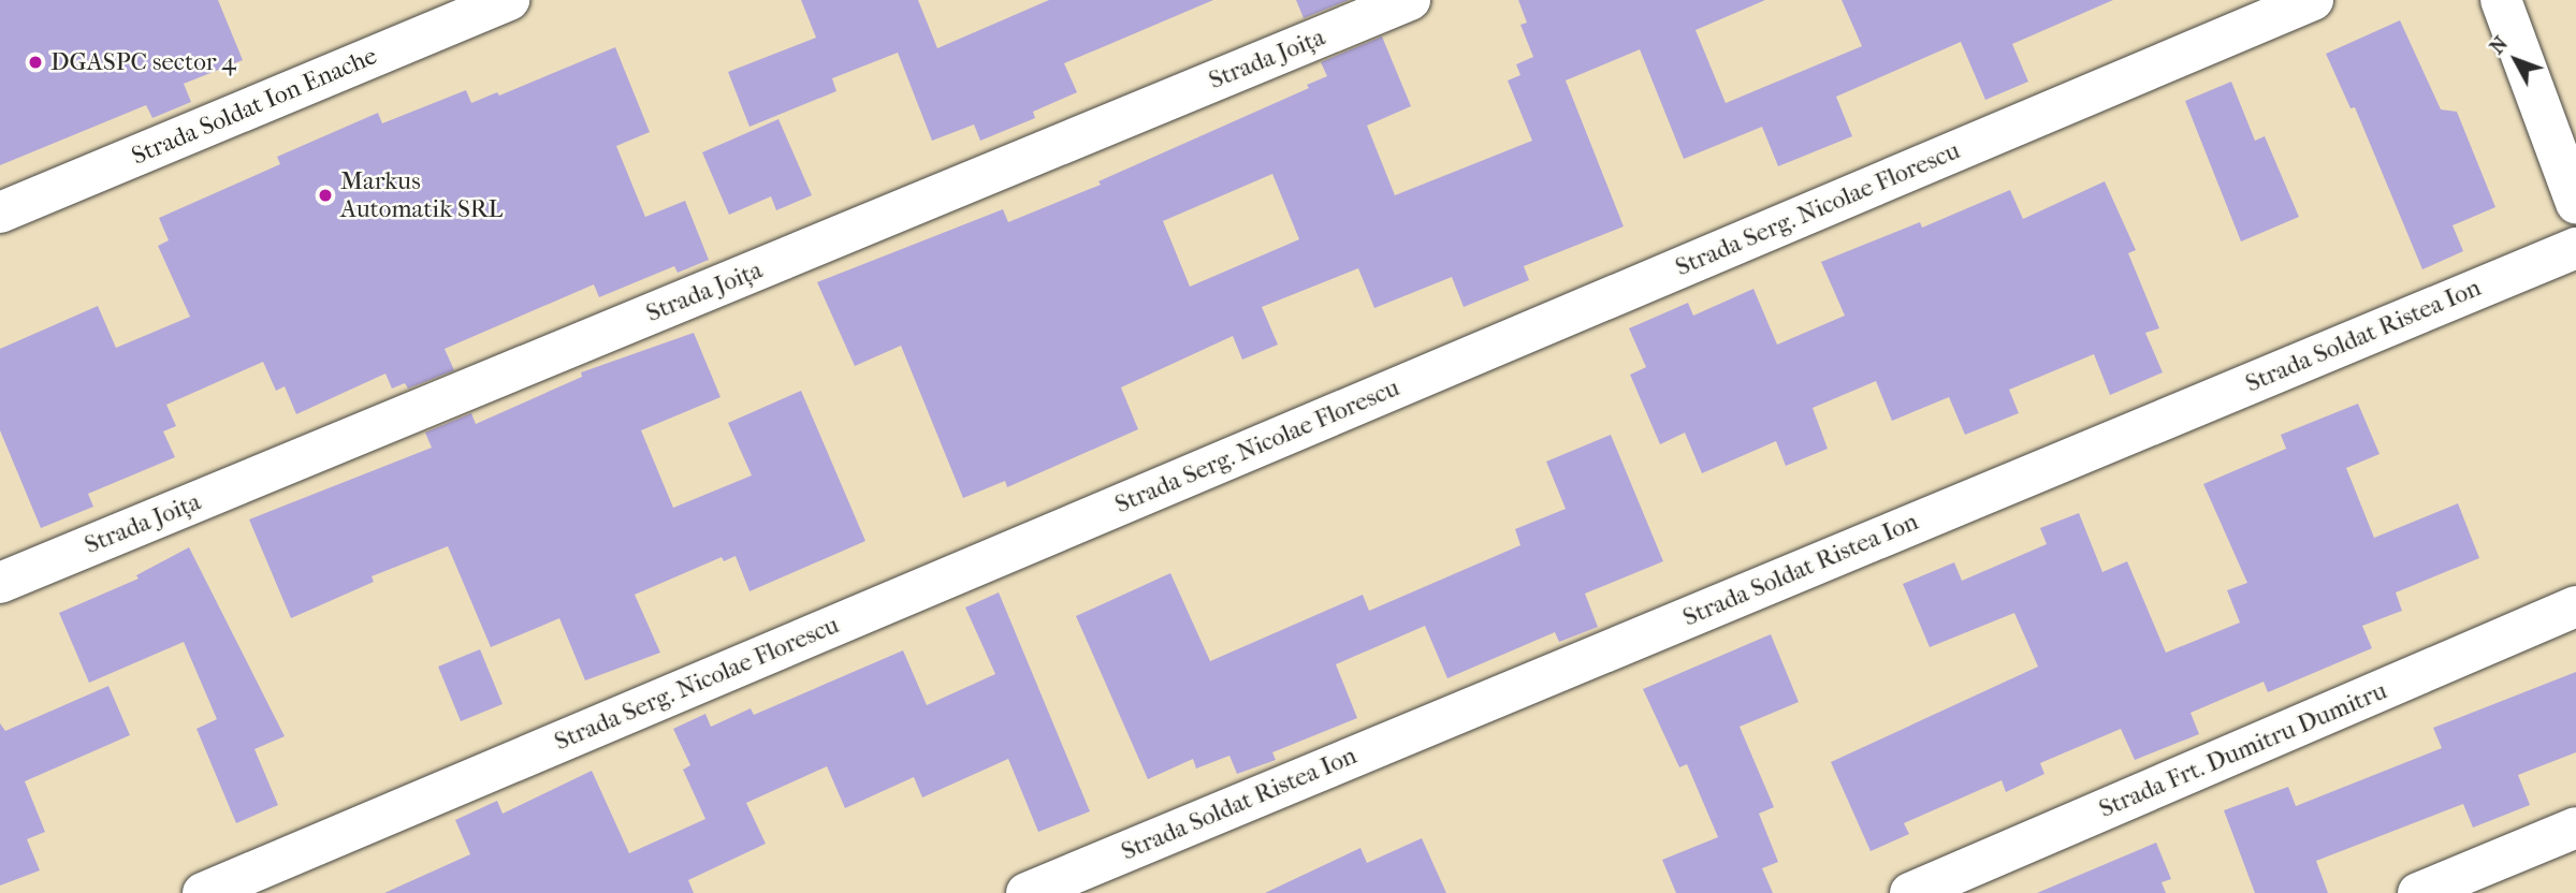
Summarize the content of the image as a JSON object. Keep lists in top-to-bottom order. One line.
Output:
{"streets":{"street":["Strada Joița","Strada Soldat Ion Enache","Strada Serg. Nicolae Florescu","Strada Soldat Ristea Ion","Strada Frt. Dumitru Dumitru"]},"places":["DGASPC sector 4","Markus Automatik SRL"],"north":"top left"}
